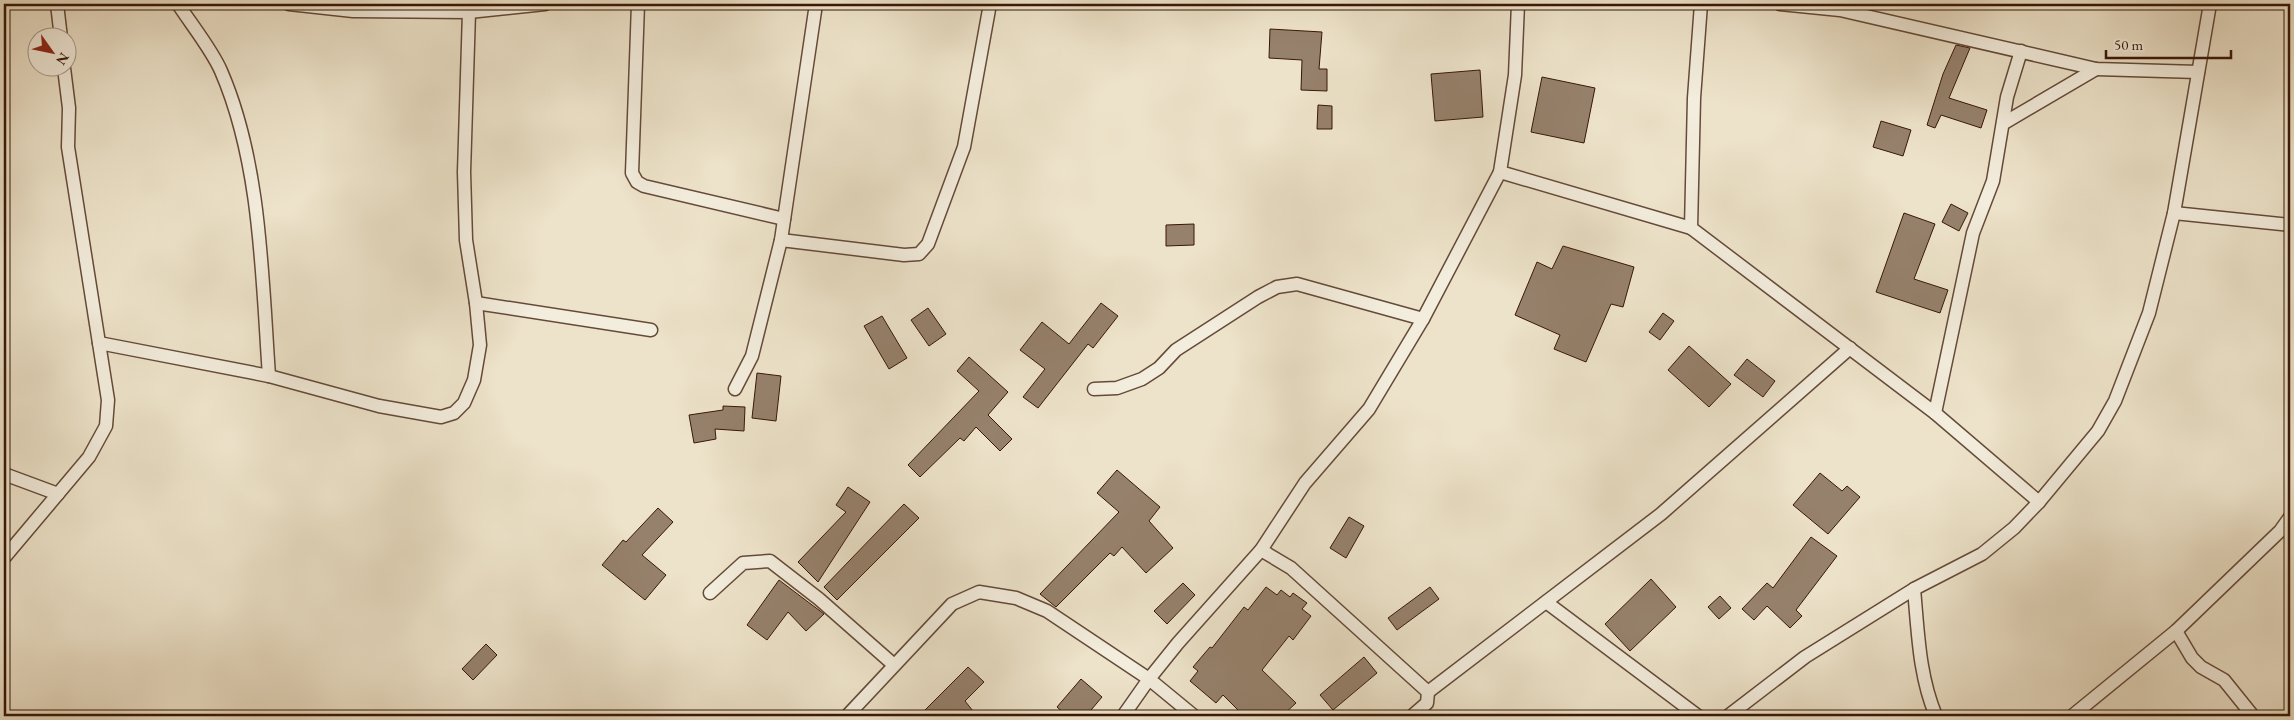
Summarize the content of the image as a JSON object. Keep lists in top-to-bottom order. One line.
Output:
{"scale_bar":"50 m","north":"bottom right"}
